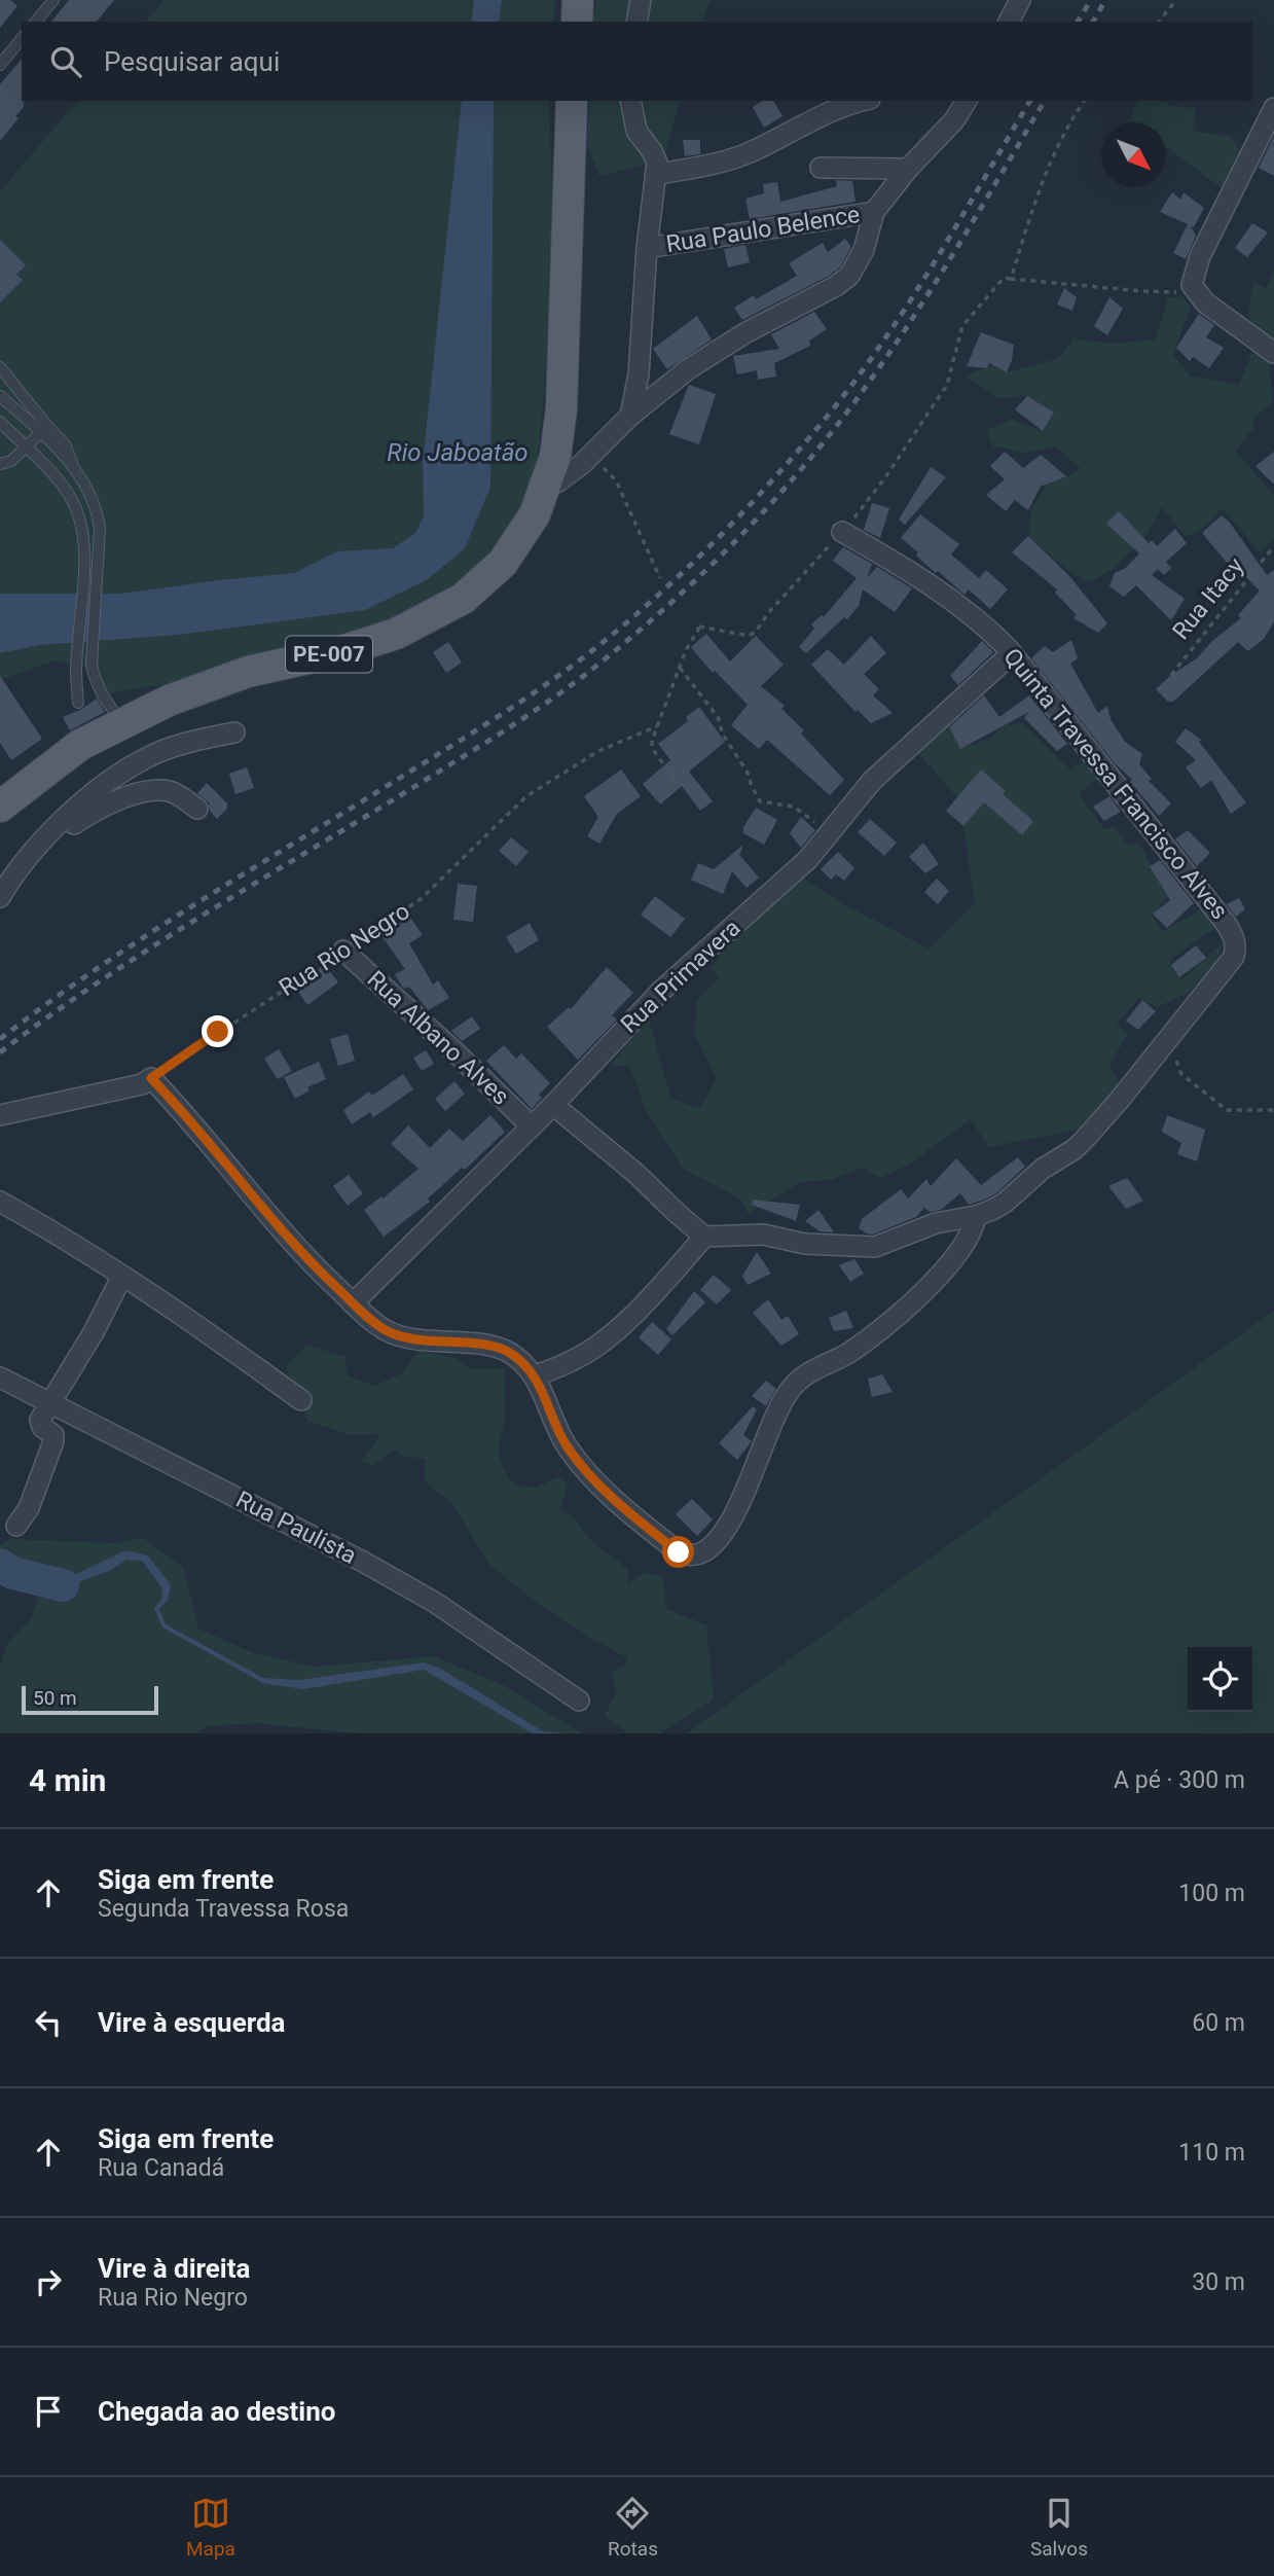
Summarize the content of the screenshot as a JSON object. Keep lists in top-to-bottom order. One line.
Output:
{"streets":{"main road":["PE-007"],"street":["Rua Paulo Belence","Quinta Travessa Francisco Alves","Rua Primavera","Rua Albano Alves","Rua Paulista"],"path":["Rua Itacy","Rua Rio Negro"]},"crossings":[["Quinta Travessa Francisco Alves","Rua Primavera"],["Rua Rio Negro","Rua Albano Alves"],["Rua Primavera","Rua Albano Alves"]],"water":["Rio Jaboatão"],"scale_bar":"50 m","north":"bottom right","page":{"search":"Pesquisar aqui","scale":"50 m","heading":["4 min","A pé · 300 m"],"list":[["Siga em frente","Segunda Travessa Rosa","100 m"],["Vire à esquerda","60 m"],["Siga em frente","Rua Canadá","110 m"],["Vire à direita","Rua Rio Negro","30 m"],"Chegada ao destino"],"nav":["Mapa","Rotas","Salvos"]}}
